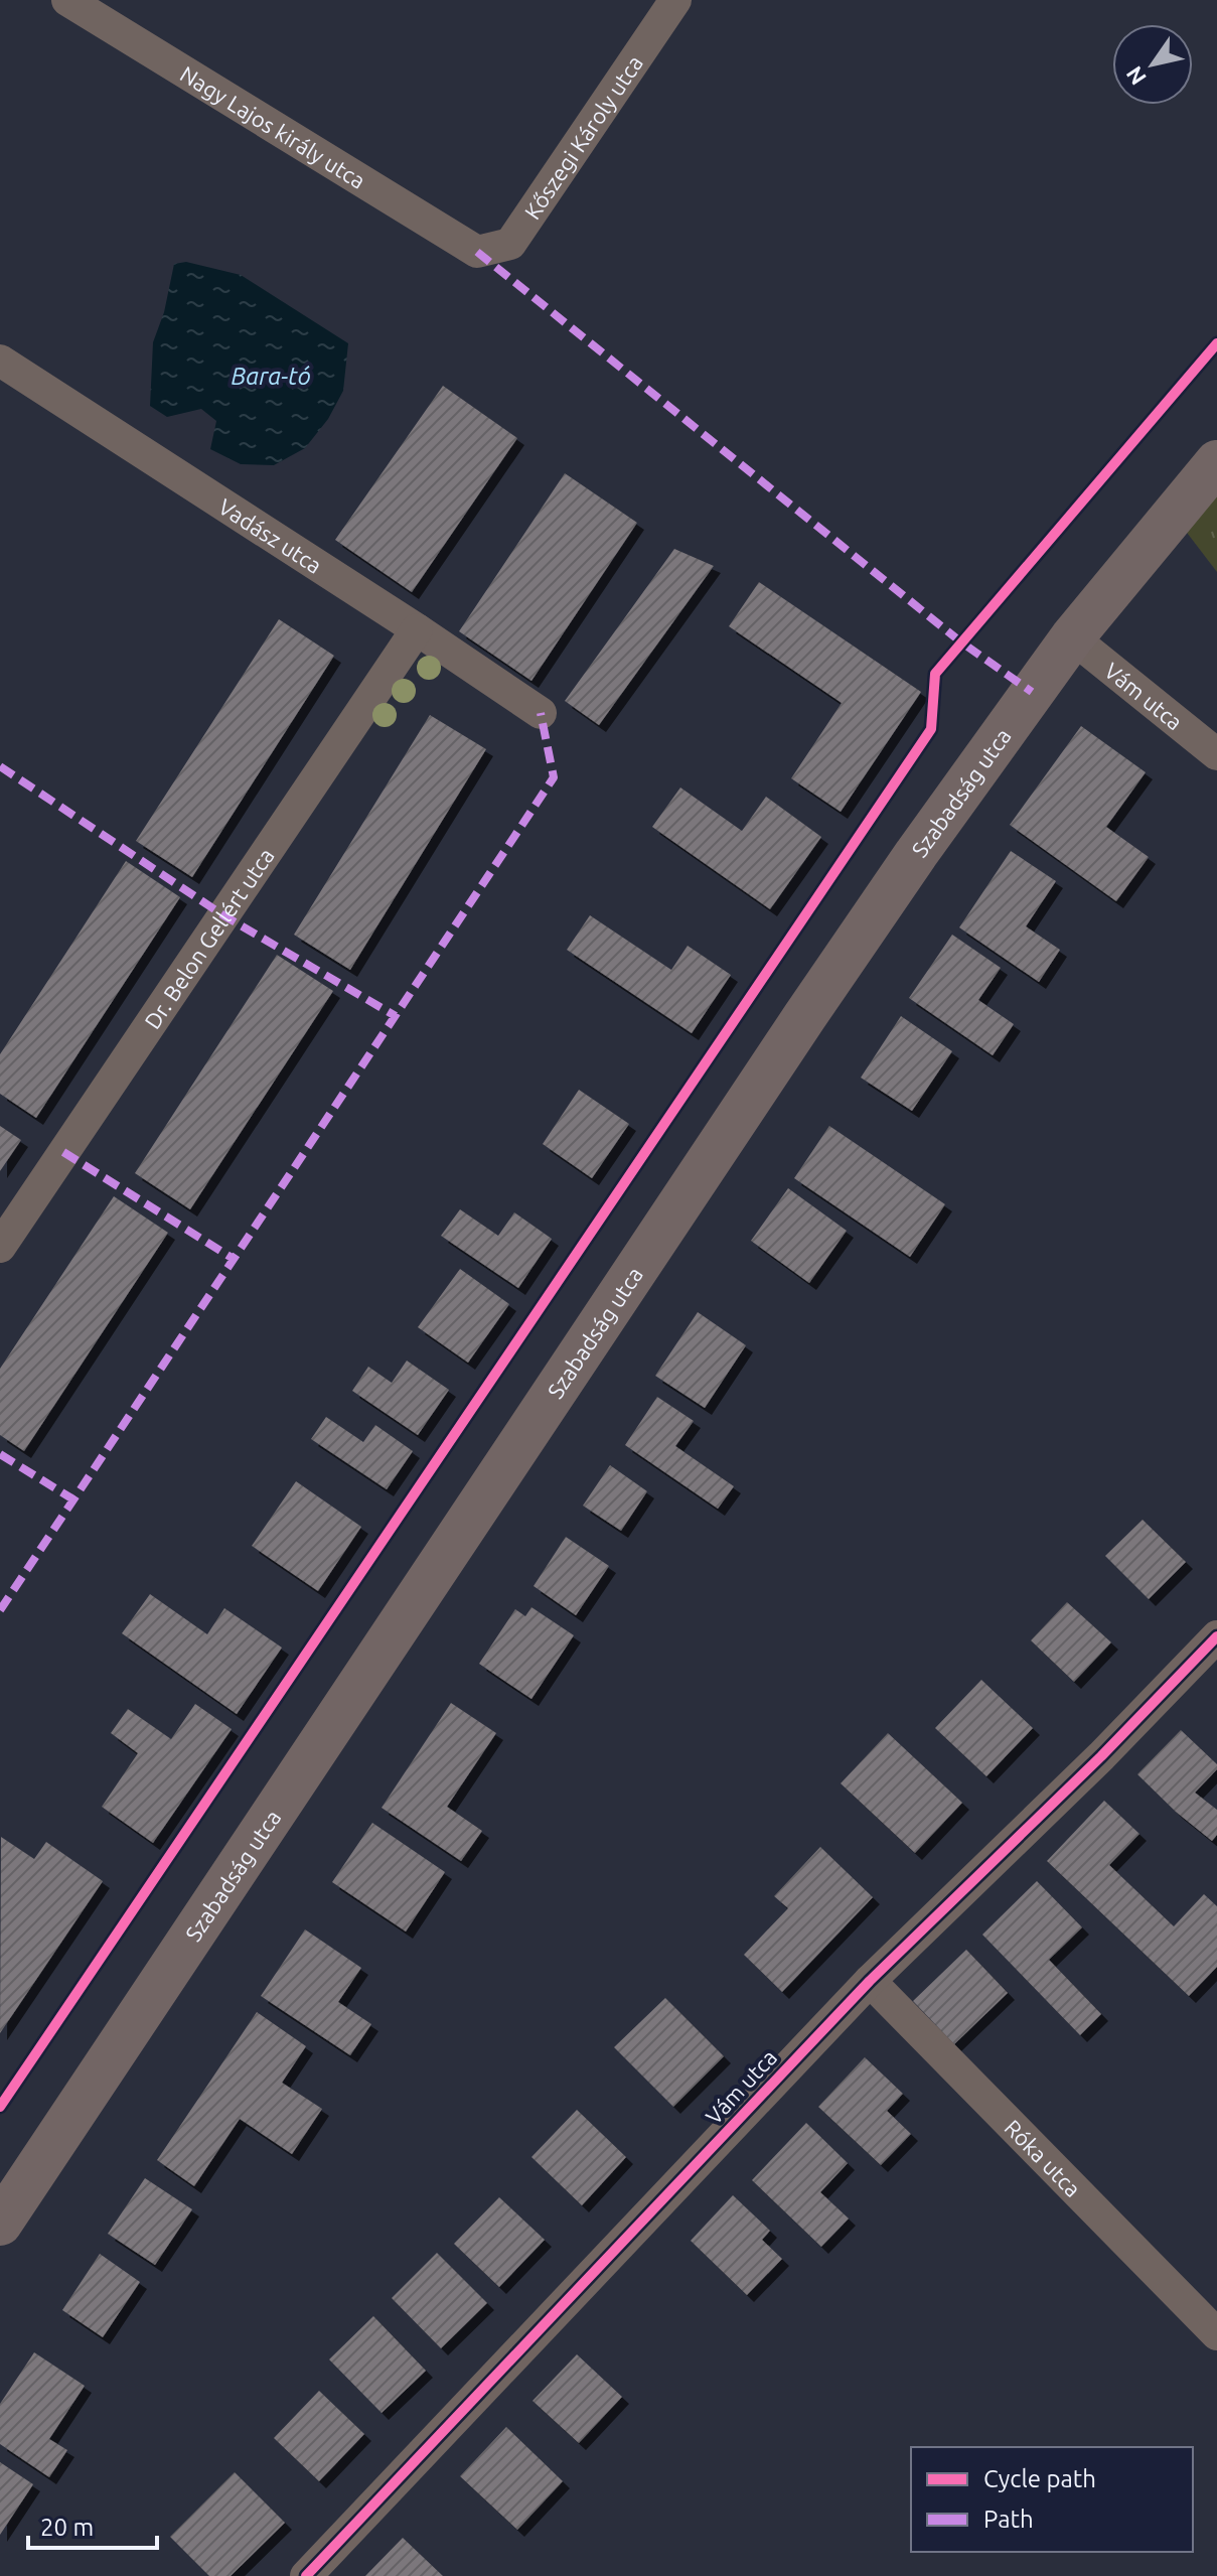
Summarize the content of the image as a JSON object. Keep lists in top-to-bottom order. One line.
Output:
{"streets":{"main road":["Szabadság utca"],"street":["Nagy Lajos király utca","Kőszegi Károly utca","Vadász utca","Vám utca","Dr. Belon Gellért utca","Róka utca"]},"crossings":[["Nagy Lajos király utca","Kőszegi Károly utca"],["Vadász utca","Dr. Belon Gellért utca"],["Vám utca","Szabadság utca"],["Vám utca","Róka utca"]],"water":["Bara-tó"],"legend":["Cycle path","Path"],"scale_bar":"20 m","north":"bottom left"}
